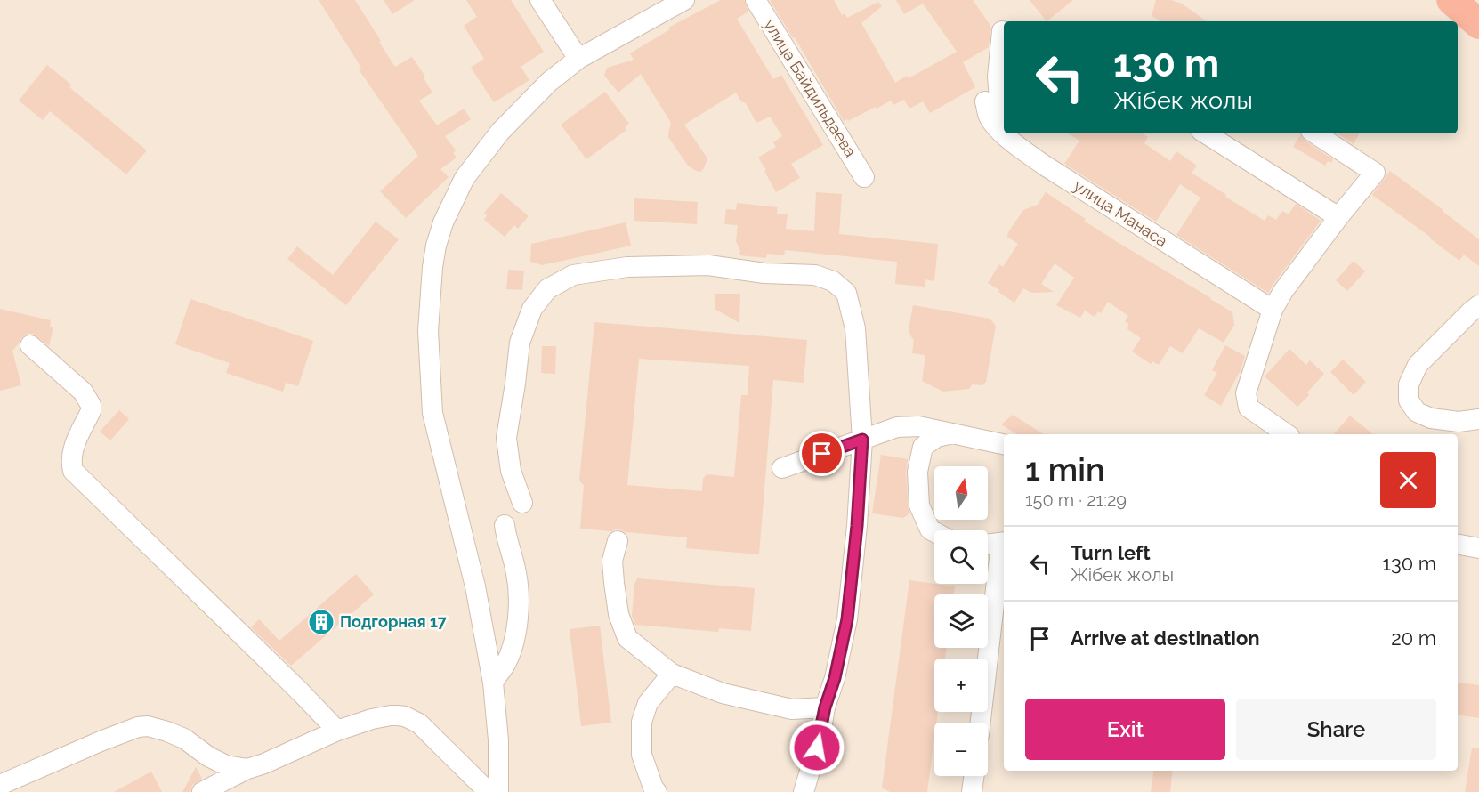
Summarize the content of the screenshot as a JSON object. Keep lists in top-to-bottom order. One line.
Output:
{"streets":{"street":["улица Байдильдаева","улица Манаса"]},"places":{"building":["Подгорная 17"]},"north":"top","page":{"turn":["130 m","Жібек жолы"],"heading":["1 min","150 m · 21:29"],"map_buttons":["+","−"],"list":[{"name":"Turn left","note":"Жібек жолы","value":"130 m"},{"name":"Arrive at destination","value":"20 m"}],"buttons":["Exit","Share"]}}
